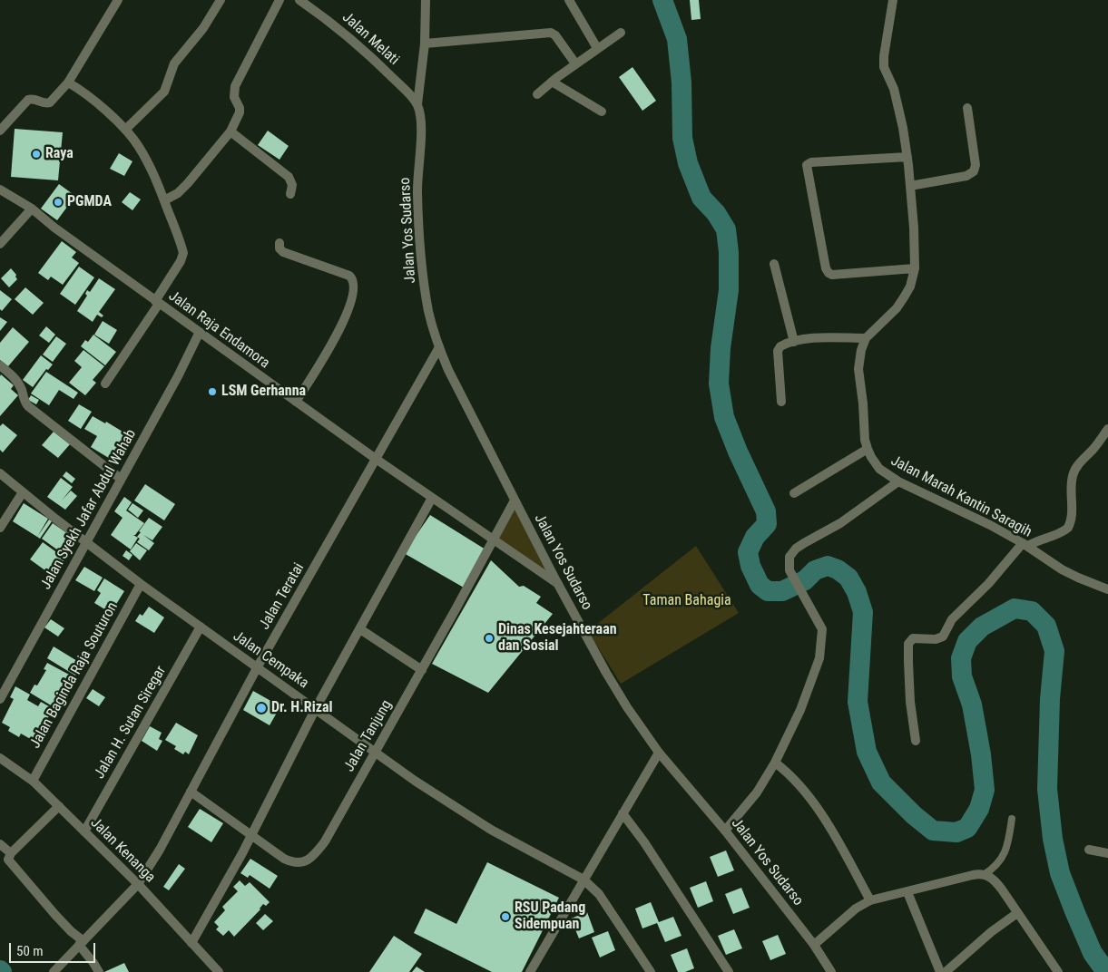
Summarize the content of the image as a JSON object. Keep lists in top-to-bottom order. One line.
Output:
{"streets":{"street":["Jalan Melati","Jalan Yos Sudarso","Jalan Raja Endamora","Jalan Marah Kantin Saragih","Jalan Syekh Jafar Abdul Wahab","Jalan Teratai","Jalan Cempaka","Jalan Baginda Raja Souturon","Jalan H. Sutan Siregar","Jalan Tanjung","Jalan Kenanga"]},"crossings":[["Jalan Melati","Jalan Yos Sudarso"],["Jalan Yos Sudarso","Jalan Raja Endamora"],["Jalan Yos Sudarso","Jalan Teratai"],["Jalan Yos Sudarso","Jalan Tanjung"],["Jalan Raja Endamora","Jalan Syekh Jafar Abdul Wahab"],["Jalan Raja Endamora","Jalan Teratai"],["Jalan Raja Endamora","Jalan Tanjung"],["Jalan Syekh Jafar Abdul Wahab","Jalan Cempaka"],["Jalan Teratai","Jalan Cempaka"],["Jalan Teratai","Jalan Tanjung"],["Jalan Teratai","Jalan Kenanga"],["Jalan Cempaka","Jalan Baginda Raja Souturon"],["Jalan Cempaka","Jalan H. Sutan Siregar"],["Jalan Cempaka","Jalan Tanjung"],["Jalan Baginda Raja Souturon","Jalan Kenanga"],["Jalan H. Sutan Siregar","Jalan Kenanga"]],"parks":["Taman Bahagia"],"places":["Raya","PGMDA","LSM Gerhanna","Dinas Kesejahteraan dan Sosial","Dr. H.Rizal","RSU Padang Sidempuan"],"scale_bar":"50 m"}
